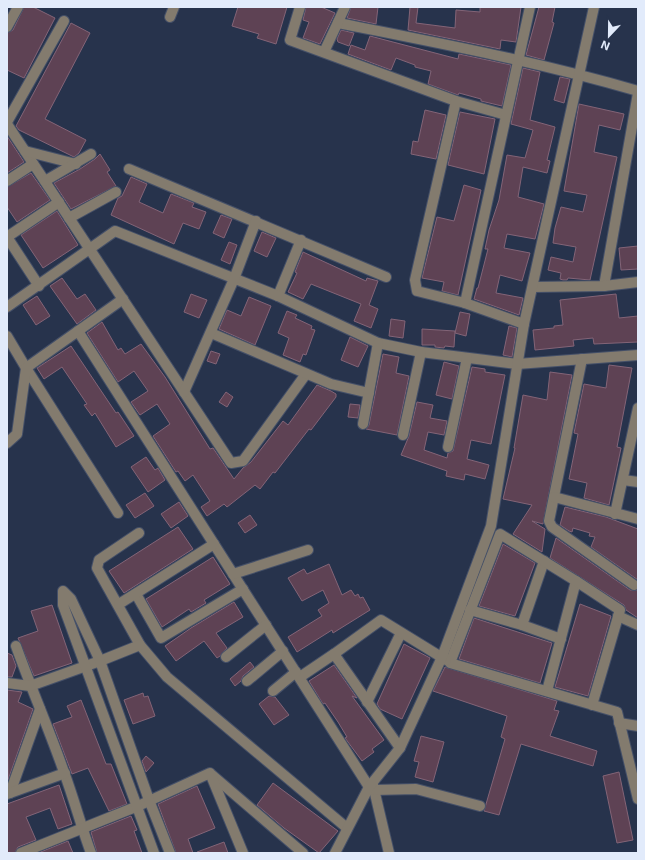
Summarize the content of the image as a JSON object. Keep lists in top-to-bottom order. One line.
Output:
{"north":"bottom"}
